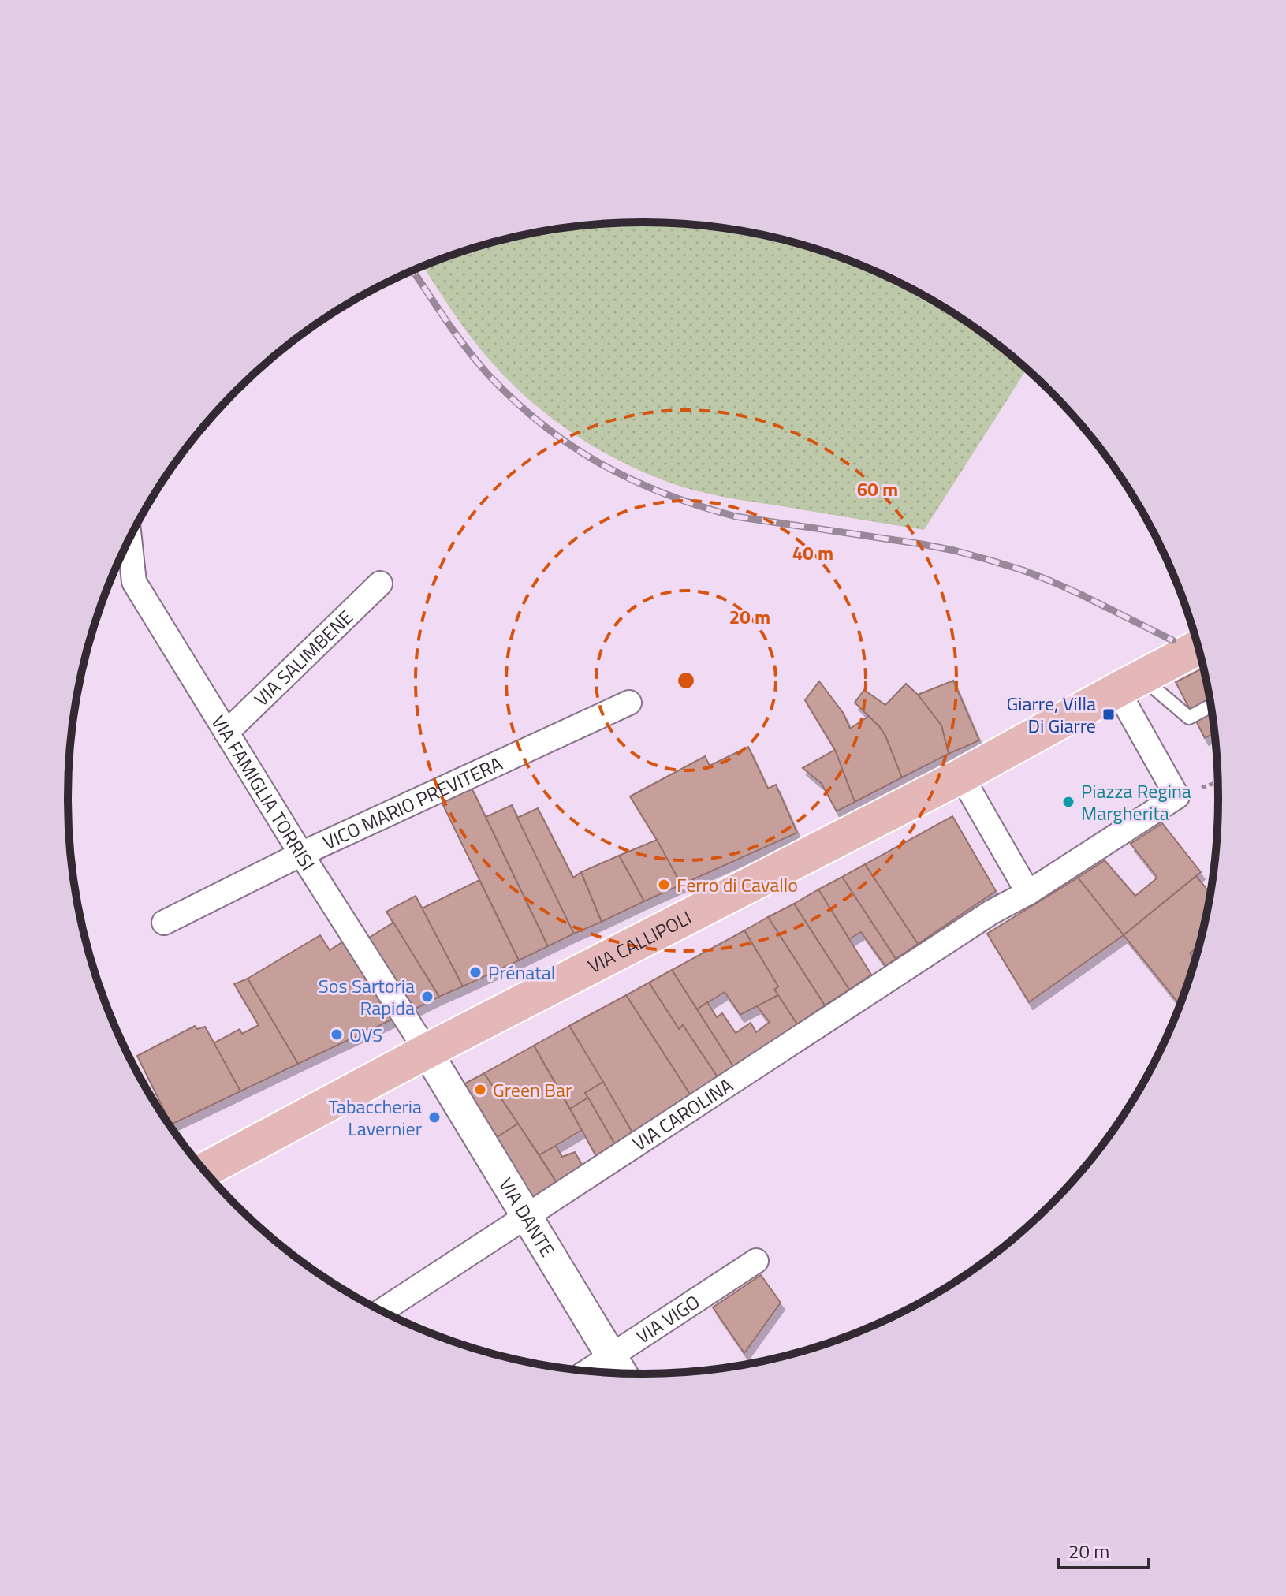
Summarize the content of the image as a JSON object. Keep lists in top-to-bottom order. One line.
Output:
{"streets":{"main road":["VIA CALLIPOLI"],"street":["VIA SALIMBENE","VIA FAMIGLIA TORRISI","VICO MARIO PREVITERA","VIA CAROLINA","VIA DANTE","VIA VIGO"]},"crossings":[["VIA SALIMBENE","VIA FAMIGLIA TORRISI"],["VIA FAMIGLIA TORRISI","VICO MARIO PREVITERA"],["VIA FAMIGLIA TORRISI","VIA CALLIPOLI"],["VIA FAMIGLIA TORRISI","VIA DANTE"],["VIA CALLIPOLI","VIA CAROLINA"],["VIA CALLIPOLI","VIA DANTE"],["VIA CAROLINA","VIA DANTE"],["VIA DANTE","VIA VIGO"]],"places":{"transit":["Giarre, Villa Di Giarre"],"other":["Piazza Regina Margherita","Ferro di Cavallo","Prénatal","Sos Sartoria Rapida","OVS","Green Bar","Tabaccheria Lavernier"]},"scale_bar":"20 m","rings":["60 m","40 m","20 m"]}
